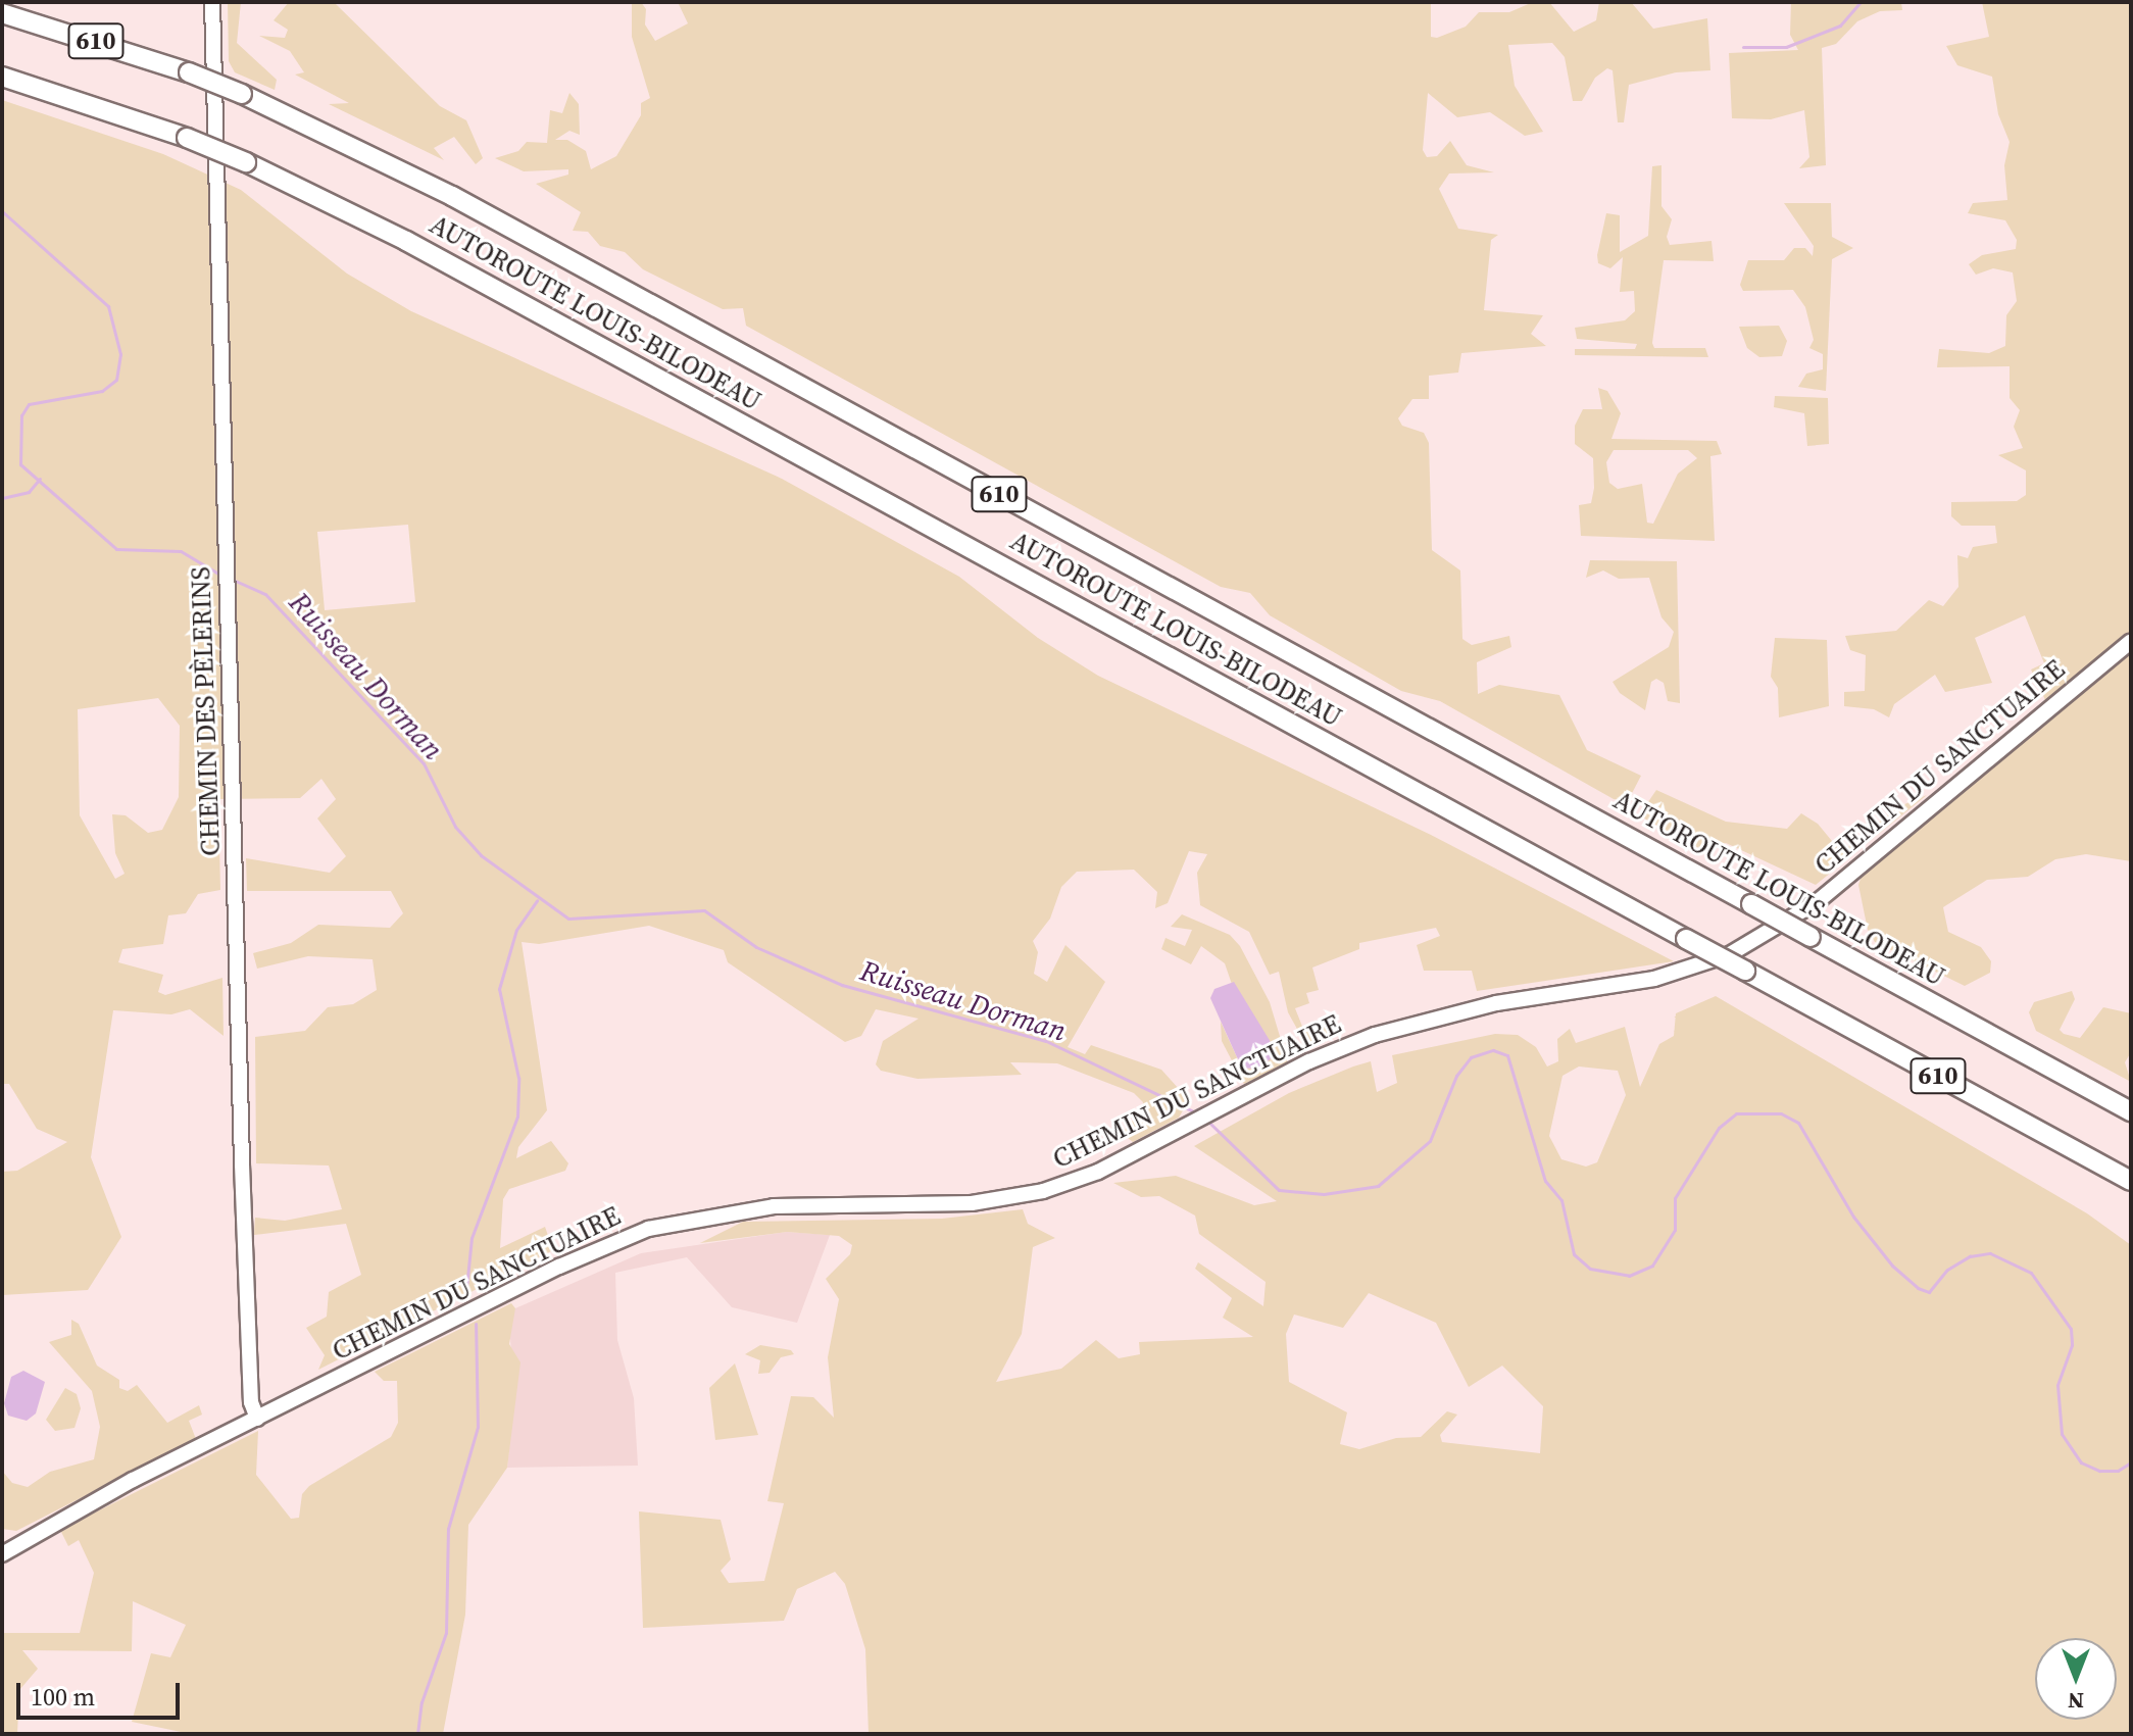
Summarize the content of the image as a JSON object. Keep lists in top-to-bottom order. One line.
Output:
{"streets":{"highway":["610","AUTOROUTE LOUIS-BILODEAU"],"street":["CHEMIN DES PÈLERINS","CHEMIN DU SANCTUAIRE"]},"crossings":[["CHEMIN DES PÈLERINS","CHEMIN DU SANCTUAIRE"]],"water":["Ruisseau Dorman"],"scale_bar":"100 m","north":"bottom"}
